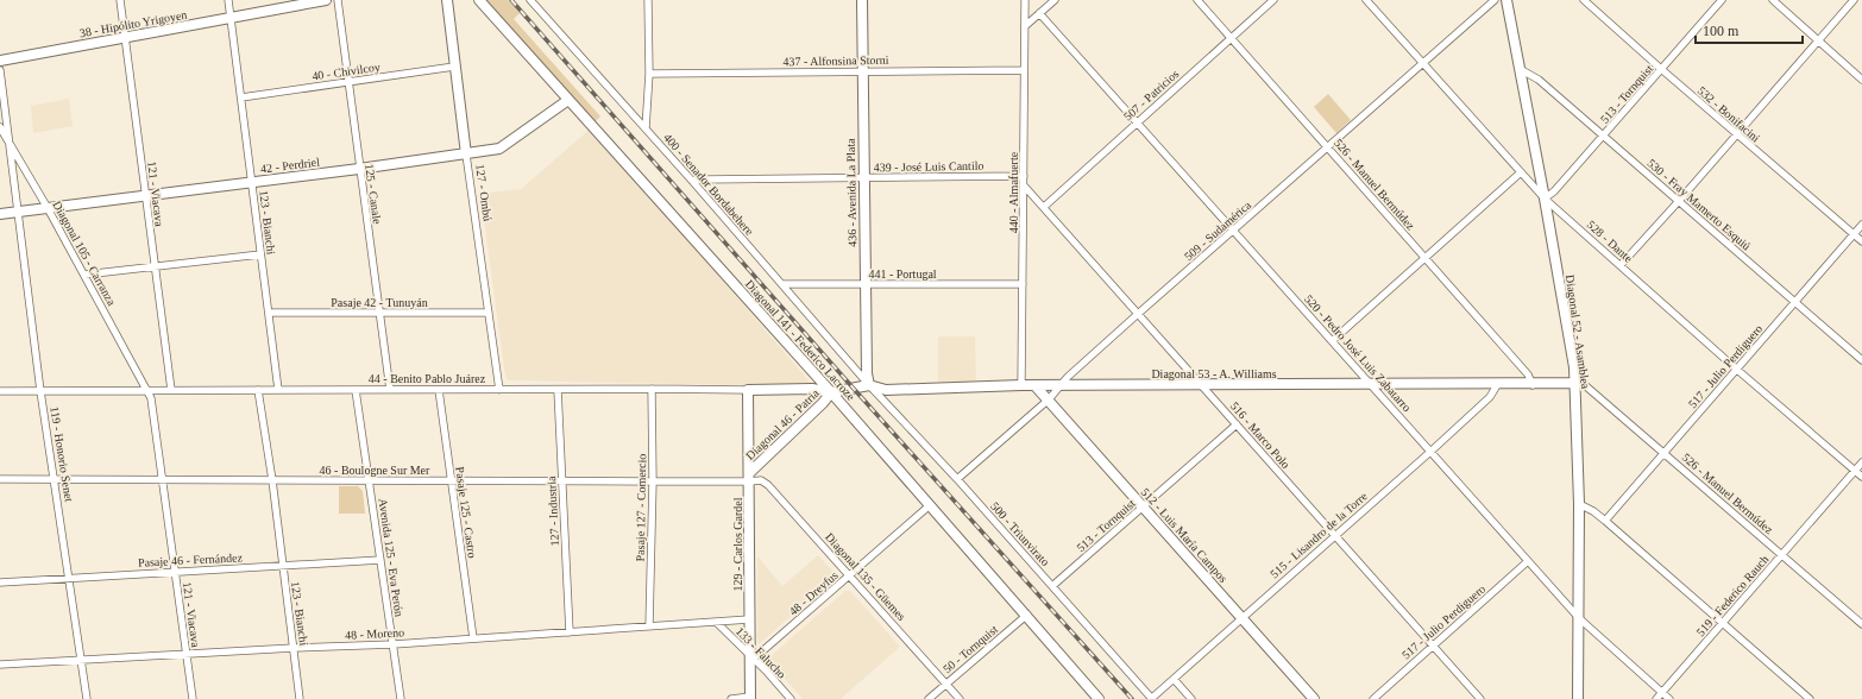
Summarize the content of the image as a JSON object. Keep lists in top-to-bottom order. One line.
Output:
{"streets":{"street":["38 - Hipólito Yrigoyen","437 - Alfonsina Storni","40 - Chivilcoy","513 - Tornquist","507 - Patricios","532 - Bonifacini","42 - Perdriel","439 - José Luis Cantilo","400 - Senador Bordabehere","526 - Manuel Bermúdez","127 - Ombú","436 - Avenida La Plata","440 - Almafuerte","121 - Viacava","125 - Canale","530 - Fray Mamerto Esquiú","123 - Bianchi","509 - Sudamérica","528 - Dante","Diagonal 105 - Carranza","441 - Portugal","Pasaje 42 - Tunuyán","Diagonal 52 - Asamblea","Diagonal 141 - Federico Lacroze","520 - Pedro José Luis Zabatarro","517 - Julio Perdiguero","Diagonal 53 - A. Williams","44 - Benito Pablo Juárez","Diagonal 46 - Patria","516 - Marco Polo","119 - Honorio Senet","46 - Boulogne Sur Mer","Pasaje 127 - Comercio","127 - Industria","Pasaje 125 - Castro","500 - Triunvirato","512 - Luis María Campos","515 - Lisandro de la Torre","129 - Carlos Gardel","Avenida 125 - Eva Perón","Pasaje 46 - Fernández","Diagonal 135 - Güemes","48 - Dreyfus","519 - Federico Rauch","48 - Moreno","50 - Tornquist","133 - Falucho"]},"crossings":[["38 - Hipólito Yrigoyen","121 - Viacava"],["38 - Hipólito Yrigoyen","123 - Bianchi"],["437 - Alfonsina Storni","436 - Avenida La Plata"],["437 - Alfonsina Storni","440 - Almafuerte"],["40 - Chivilcoy","127 - Ombú"],["40 - Chivilcoy","125 - Canale"],["40 - Chivilcoy","123 - Bianchi"],["513 - Tornquist","532 - Bonifacini"],["513 - Tornquist","530 - Fray Mamerto Esquiú"],["513 - Tornquist","528 - Dante"],["513 - Tornquist","Diagonal 52 - Asamblea"],["513 - Tornquist","516 - Marco Polo"],["513 - Tornquist","500 - Triunvirato"],["513 - Tornquist","512 - Luis María Campos"],["507 - Patricios","526 - Manuel Bermúdez"],["507 - Patricios","520 - Pedro José Luis Zabatarro"],["507 - Patricios","516 - Marco Polo"],["532 - Bonifacini","517 - Julio Perdiguero"],["42 - Perdriel","127 - Ombú"],["42 - Perdriel","121 - Viacava"],["42 - Perdriel","125 - Canale"],["42 - Perdriel","123 - Bianchi"],["42 - Perdriel","Diagonal 105 - Carranza"],["42 - Perdriel","Diagonal 141 - Federico Lacroze"],["42 - Perdriel","119 - Honorio Senet"],["439 - José Luis Cantilo","400 - Senador Bordabehere"],["439 - José Luis Cantilo","436 - Avenida La Plata"],["439 - José Luis Cantilo","440 - Almafuerte"],["400 - Senador Bordabehere","436 - Avenida La Plata"],["400 - Senador Bordabehere","441 - Portugal"],["400 - Senador Bordabehere","Diagonal 53 - A. Williams"],["400 - Senador Bordabehere","500 - Triunvirato"],["526 - Manuel Bermúdez","509 - Sudamérica"],["526 - Manuel Bermúdez","Diagonal 52 - Asamblea"],["526 - Manuel Bermúdez","517 - Julio Perdiguero"],["526 - Manuel Bermúdez","Diagonal 53 - A. Williams"],["526 - Manuel Bermúdez","519 - Federico Rauch"],["127 - Ombú","Pasaje 42 - Tunuyán"],["127 - Ombú","44 - Benito Pablo Juárez"],["436 - Avenida La Plata","441 - Portugal"],["436 - Avenida La Plata","Diagonal 53 - A. Williams"],["436 - Avenida La Plata","500 - Triunvirato"],["440 - Almafuerte","441 - Portugal"],["440 - Almafuerte","Diagonal 53 - A. Williams"],["440 - Almafuerte","516 - Marco Polo"],["121 - Viacava","Diagonal 105 - Carranza"],["121 - Viacava","44 - Benito Pablo Juárez"],["121 - Viacava","46 - Boulogne Sur Mer"],["121 - Viacava","Pasaje 46 - Fernández"],["121 - Viacava","48 - Moreno"],["125 - Canale","Pasaje 42 - Tunuyán"],["125 - Canale","44 - Benito Pablo Juárez"],["530 - Fray Mamerto Esquiú","Diagonal 52 - Asamblea"],["530 - Fray Mamerto Esquiú","517 - Julio Perdiguero"],["123 - Bianchi","Pasaje 42 - Tunuyán"],["123 - Bianchi","44 - Benito Pablo Juárez"],["123 - Bianchi","46 - Boulogne Sur Mer"],["123 - Bianchi","Pasaje 46 - Fernández"],["123 - Bianchi","48 - Moreno"],["509 - Sudamérica","528 - Dante"],["509 - Sudamérica","520 - Pedro José Luis Zabatarro"],["509 - Sudamérica","Diagonal 53 - A. Williams"],["509 - Sudamérica","516 - Marco Polo"],["509 - Sudamérica","500 - Triunvirato"],["509 - Sudamérica","512 - Luis María Campos"],["528 - Dante","Diagonal 52 - Asamblea"],["528 - Dante","517 - Julio Perdiguero"],["528 - Dante","519 - Federico Rauch"],["Diagonal 105 - Carranza","44 - Benito Pablo Juárez"],["Diagonal 105 - Carranza","119 - Honorio Senet"],["Diagonal 52 - Asamblea","520 - Pedro José Luis Zabatarro"],["Diagonal 52 - Asamblea","Diagonal 53 - A. Williams"],["Diagonal 141 - Federico Lacroze","44 - Benito Pablo Juárez"],["Diagonal 141 - Federico Lacroze","Diagonal 46 - Patria"],["Diagonal 141 - Federico Lacroze","48 - Dreyfus"],["Diagonal 141 - Federico Lacroze","50 - Tornquist"],["520 - Pedro José Luis Zabatarro","517 - Julio Perdiguero"],["520 - Pedro José Luis Zabatarro","Diagonal 53 - A. Williams"],["520 - Pedro José Luis Zabatarro","515 - Lisandro de la Torre"],["520 - Pedro José Luis Zabatarro","519 - Federico Rauch"],["517 - Julio Perdiguero","516 - Marco Polo"],["Diagonal 53 - A. Williams","44 - Benito Pablo Juárez"],["Diagonal 53 - A. Williams","516 - Marco Polo"],["Diagonal 53 - A. Williams","500 - Triunvirato"],["Diagonal 53 - A. Williams","512 - Luis María Campos"],["Diagonal 53 - A. Williams","515 - Lisandro de la Torre"],["44 - Benito Pablo Juárez","Diagonal 46 - Patria"],["44 - Benito Pablo Juárez","119 - Honorio Senet"],["44 - Benito Pablo Juárez","Pasaje 127 - Comercio"],["44 - Benito Pablo Juárez","127 - Industria"],["44 - Benito Pablo Juárez","Pasaje 125 - Castro"],["44 - Benito Pablo Juárez","129 - Carlos Gardel"],["44 - Benito Pablo Juárez","Avenida 125 - Eva Perón"],["Diagonal 46 - Patria","46 - Boulogne Sur Mer"],["Diagonal 46 - Patria","129 - Carlos Gardel"],["Diagonal 46 - Patria","Diagonal 135 - Güemes"],["516 - Marco Polo","515 - Lisandro de la Torre"],["119 - Honorio Senet","46 - Boulogne Sur Mer"],["119 - Honorio Senet","Pasaje 46 - Fernández"],["119 - Honorio Senet","48 - Moreno"],["46 - Boulogne Sur Mer","Pasaje 127 - Comercio"],["46 - Boulogne Sur Mer","127 - Industria"],["46 - Boulogne Sur Mer","Pasaje 125 - Castro"],["46 - Boulogne Sur Mer","129 - Carlos Gardel"],["46 - Boulogne Sur Mer","Avenida 125 - Eva Perón"],["46 - Boulogne Sur Mer","Diagonal 135 - Güemes"],["Pasaje 127 - Comercio","48 - Moreno"],["127 - Industria","48 - Moreno"],["Pasaje 125 - Castro","48 - Moreno"],["500 - Triunvirato","515 - Lisandro de la Torre"],["512 - Luis María Campos","515 - Lisandro de la Torre"],["129 - Carlos Gardel","Diagonal 135 - Güemes"],["129 - Carlos Gardel","48 - Dreyfus"],["129 - Carlos Gardel","48 - Moreno"],["129 - Carlos Gardel","133 - Falucho"],["Avenida 125 - Eva Perón","Pasaje 46 - Fernández"],["Avenida 125 - Eva Perón","48 - Moreno"],["Diagonal 135 - Güemes","48 - Dreyfus"],["Diagonal 135 - Güemes","50 - Tornquist"],["48 - Dreyfus","133 - Falucho"],["48 - Moreno","133 - Falucho"]],"scale_bar":"100 m"}
